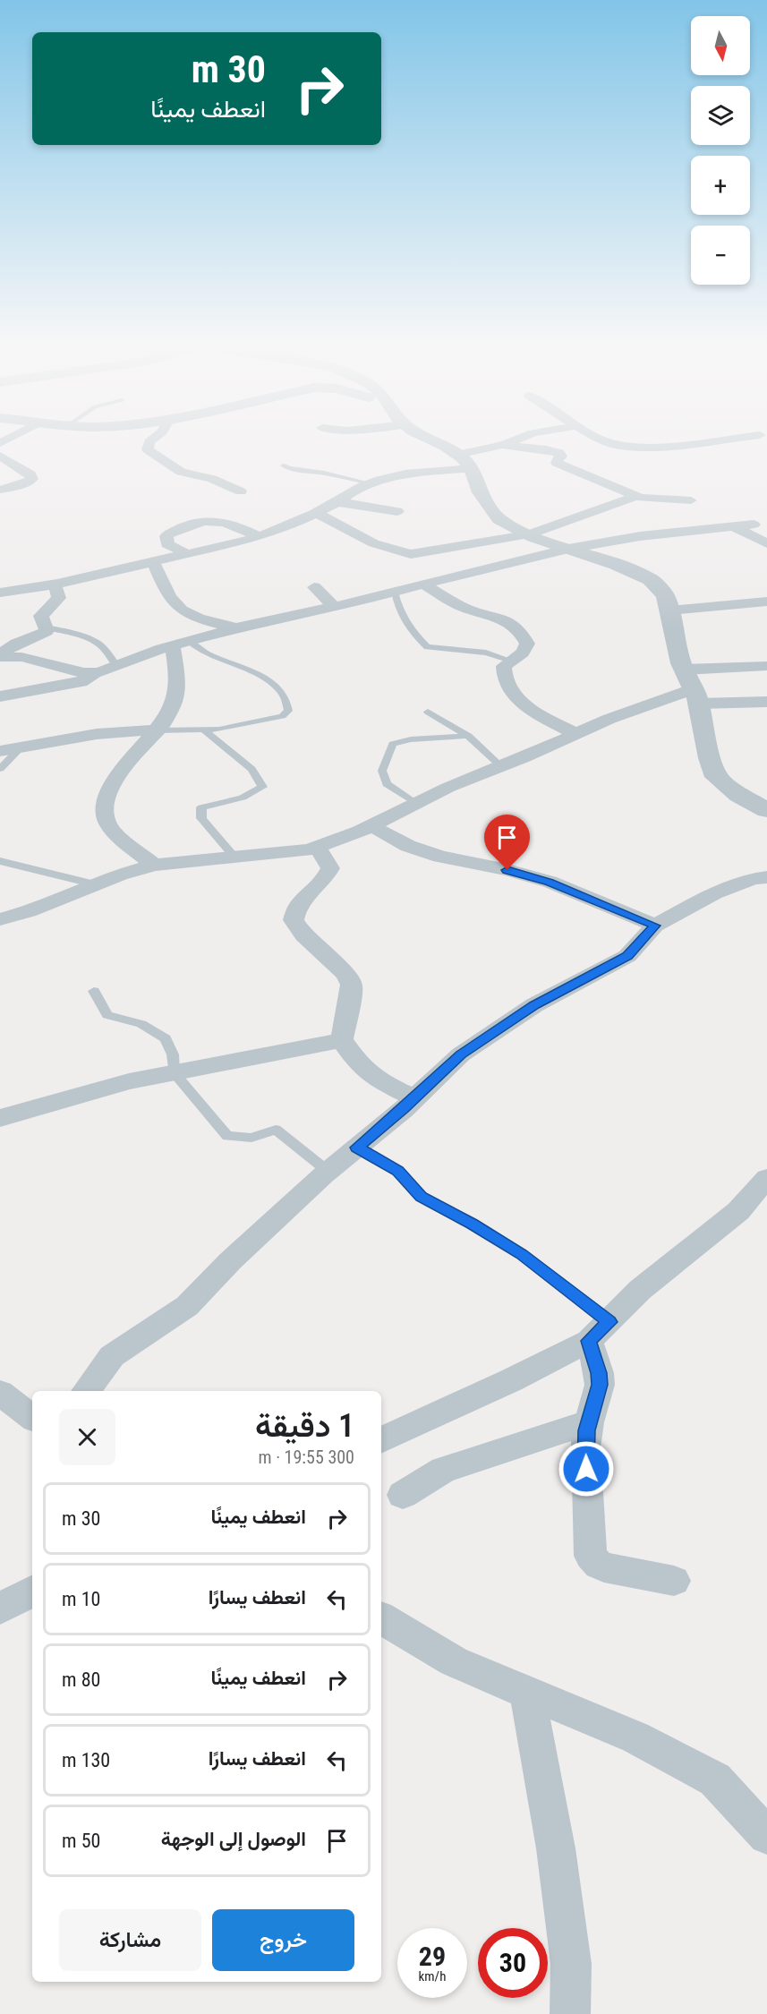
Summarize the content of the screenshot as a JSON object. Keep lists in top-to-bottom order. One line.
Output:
{"north":"bottom","page":{"map_buttons":["+","−"],"turn":["30 m","انعطف يمينًا"],"heading":["1 دقيقة","300 m · 19:55"],"list":[{"name":"انعطف يمينًا","value":"30 m"},{"name":"انعطف يسارًا","value":"10 m"},{"name":"انعطف يمينًا","value":"80 m"},{"name":"انعطف يسارًا","value":"130 m"},{"name":"الوصول إلى الوجهة","value":"50 m"}],"buttons":["خروج","مشاركة"],"speed":"29 km/h","limit":"30"}}
